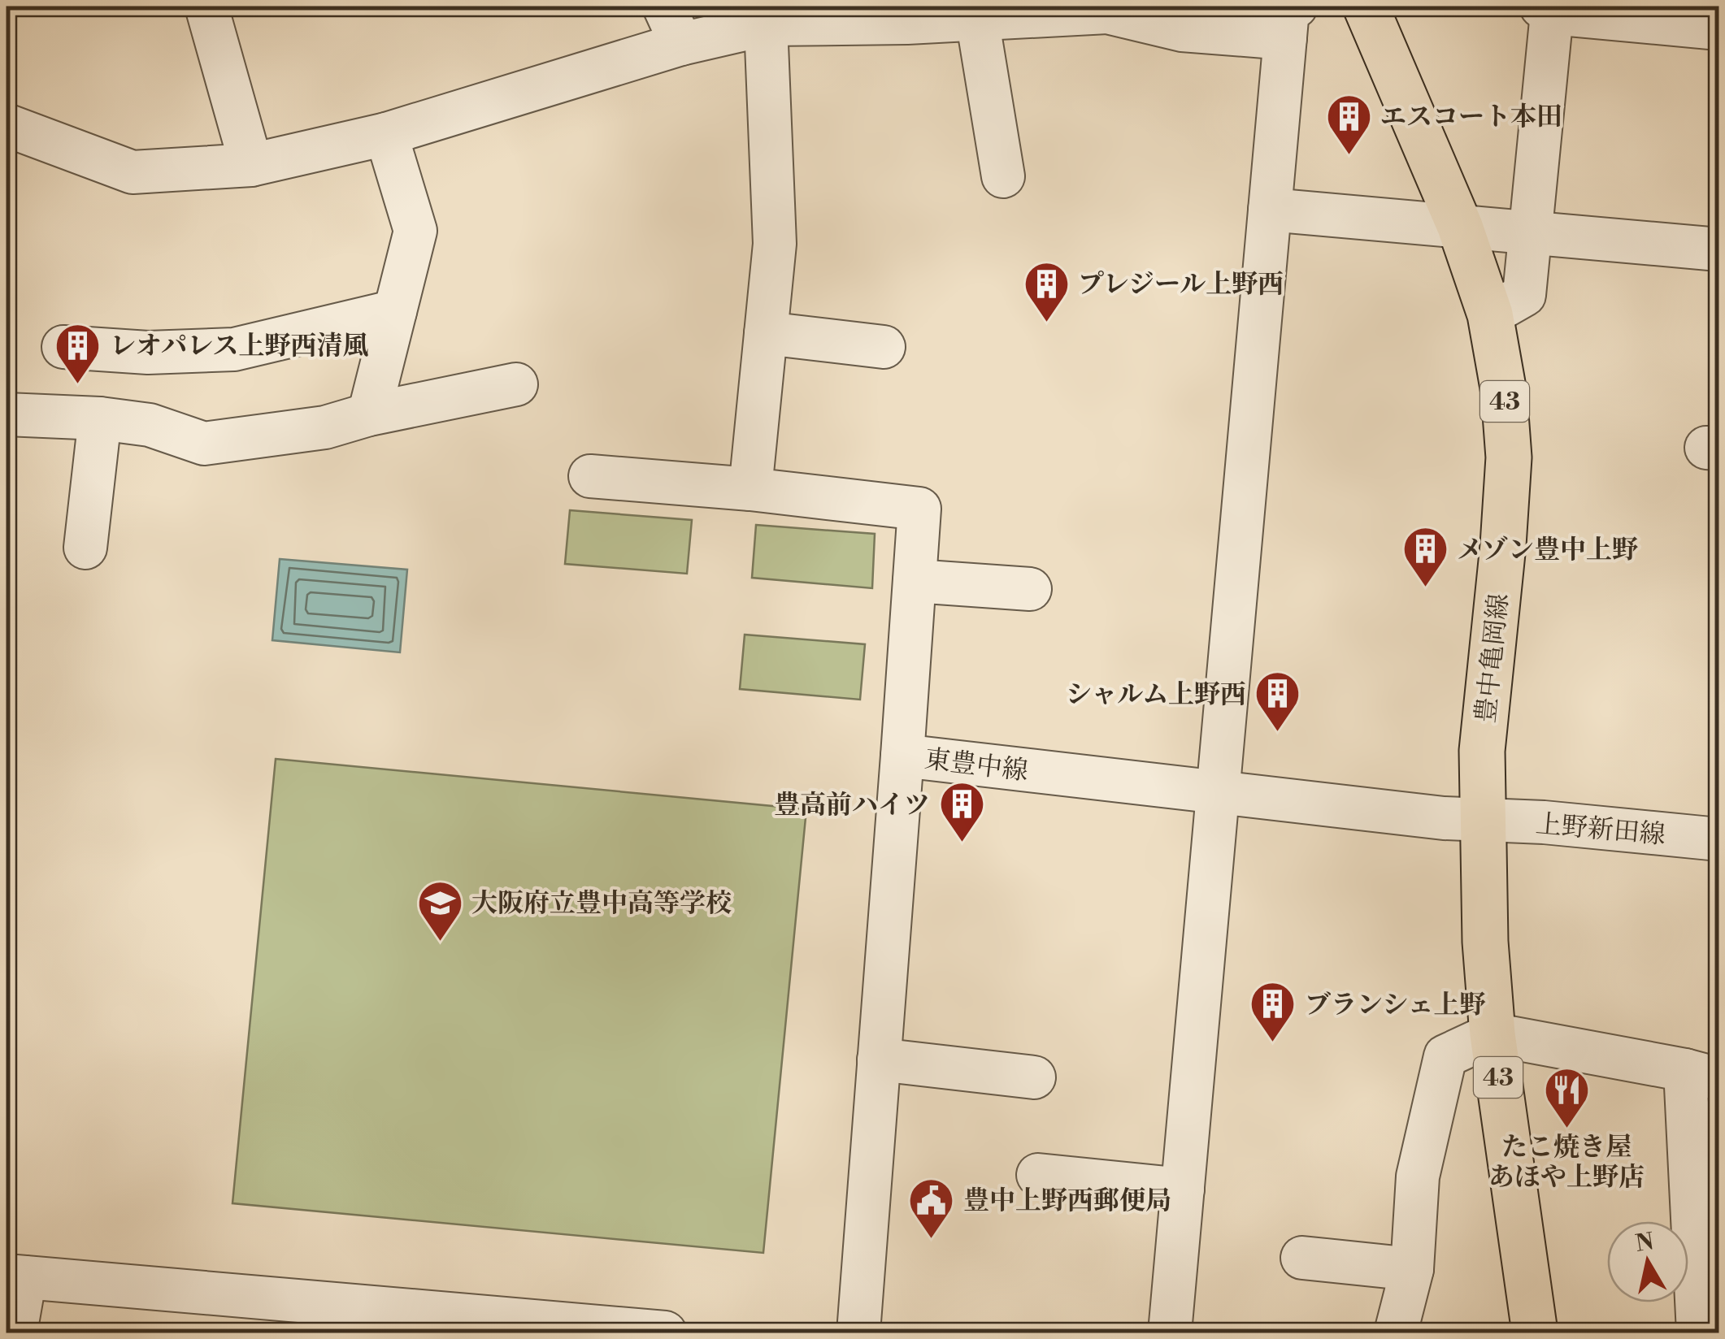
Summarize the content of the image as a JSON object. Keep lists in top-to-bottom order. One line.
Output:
{"streets":{"main road":["43","豊中亀岡線"],"street":["東豊中線","上野新田線"]},"crossings":[["豊中亀岡線","東豊中線"],["豊中亀岡線","上野新田線"],["東豊中線","上野新田線"]],"places":{"building":["エスコート本田","プレジール上野西","レオパレス上野西清風","メゾン豊中上野","シャルム上野西","豊高前ハイツ","ブランシェ上野"],"school or university":["大阪府立豊中高等学校"],"restaurant":["たこ焼き屋 あほや上野店"],"public building":["豊中上野西郵便局"]},"north":"top"}
